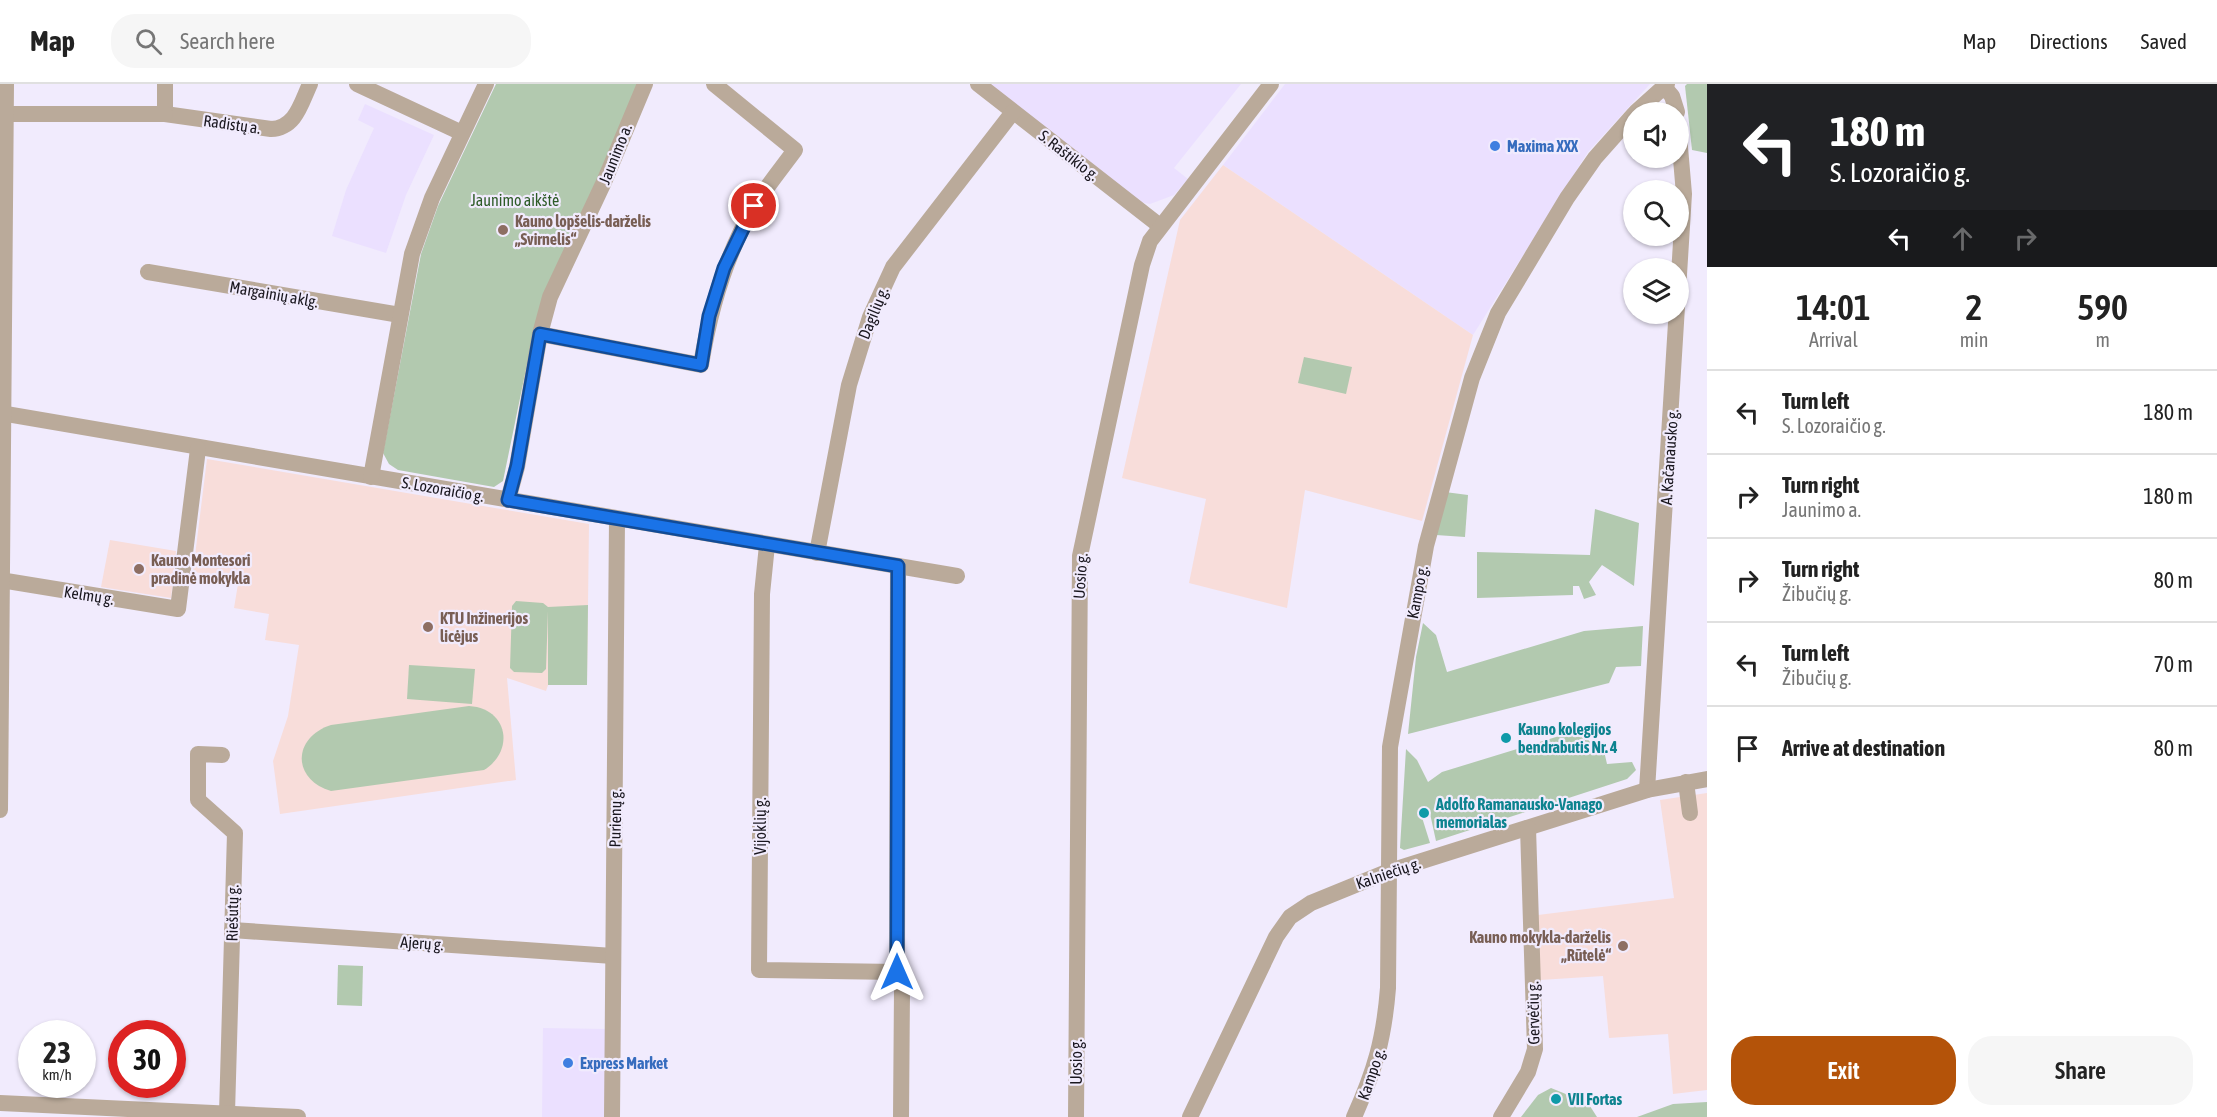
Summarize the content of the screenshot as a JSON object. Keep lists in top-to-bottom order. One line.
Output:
{"streets":{"street":["Radistų a.","Jaunimo a.","S. Raštikio g.","Margainių aklg.","Dagilių g.","A. Kačanausko g.","S. Lozoraičio g.","Uosio g.","Kampo g.","Kelmų g.","Purienų g.","Vijoklių g.","Kalniečių g.","Riešutų g.","Ajerų g.","Gervėčių g."]},"crossings":[["Jaunimo a.","S. Lozoraičio g."],["S. Raštikio g.","Dagilių g."],["S. Raštikio g.","Uosio g."],["Dagilių g.","S. Lozoraičio g."],["A. Kačanausko g.","Kalniečių g."],["S. Lozoraičio g.","Kelmų g."],["S. Lozoraičio g.","Purienų g."],["S. Lozoraičio g.","Vijoklių g."],["Kampo g.","Kalniečių g."],["Purienų g.","Ajerų g."],["Kalniečių g.","Gervėčių g."],["Riešutų g.","Ajerų g."]],"parks":["Jaunimo aikštė"],"places":["Maxima XXX","Kauno lopšelis-darželis „Svirnelis“","Kauno Montesori pradinė mokykla","KTU Inžinerijos licėjus","Kauno kolegijos bendrabutis Nr. 4","Adolfo Ramanausko-Vanago memorialas","Kauno mokykla-darželis „Rūtelė“","Express Market","VII Fortas"],"page":{"header":"Map","search":"Search here","nav":["Map","Directions","Saved"],"turn":["180 m","S. Lozoraičio g."],"eta":["14:01","Arrival","2","min","590","m"],"list":[{"name":"Turn left","note":"S. Lozoraičio g.","value":"180 m"},{"name":"Turn right","note":"Jaunimo a.","value":"180 m"},{"name":"Turn right","note":"Žibučių g.","value":"80 m"},{"name":"Turn left","note":"Žibučių g.","value":"70 m"},{"name":"Arrive at destination","value":"80 m"}],"speed":"23 km/h","limit":"30","buttons":["Exit","Share"]}}
